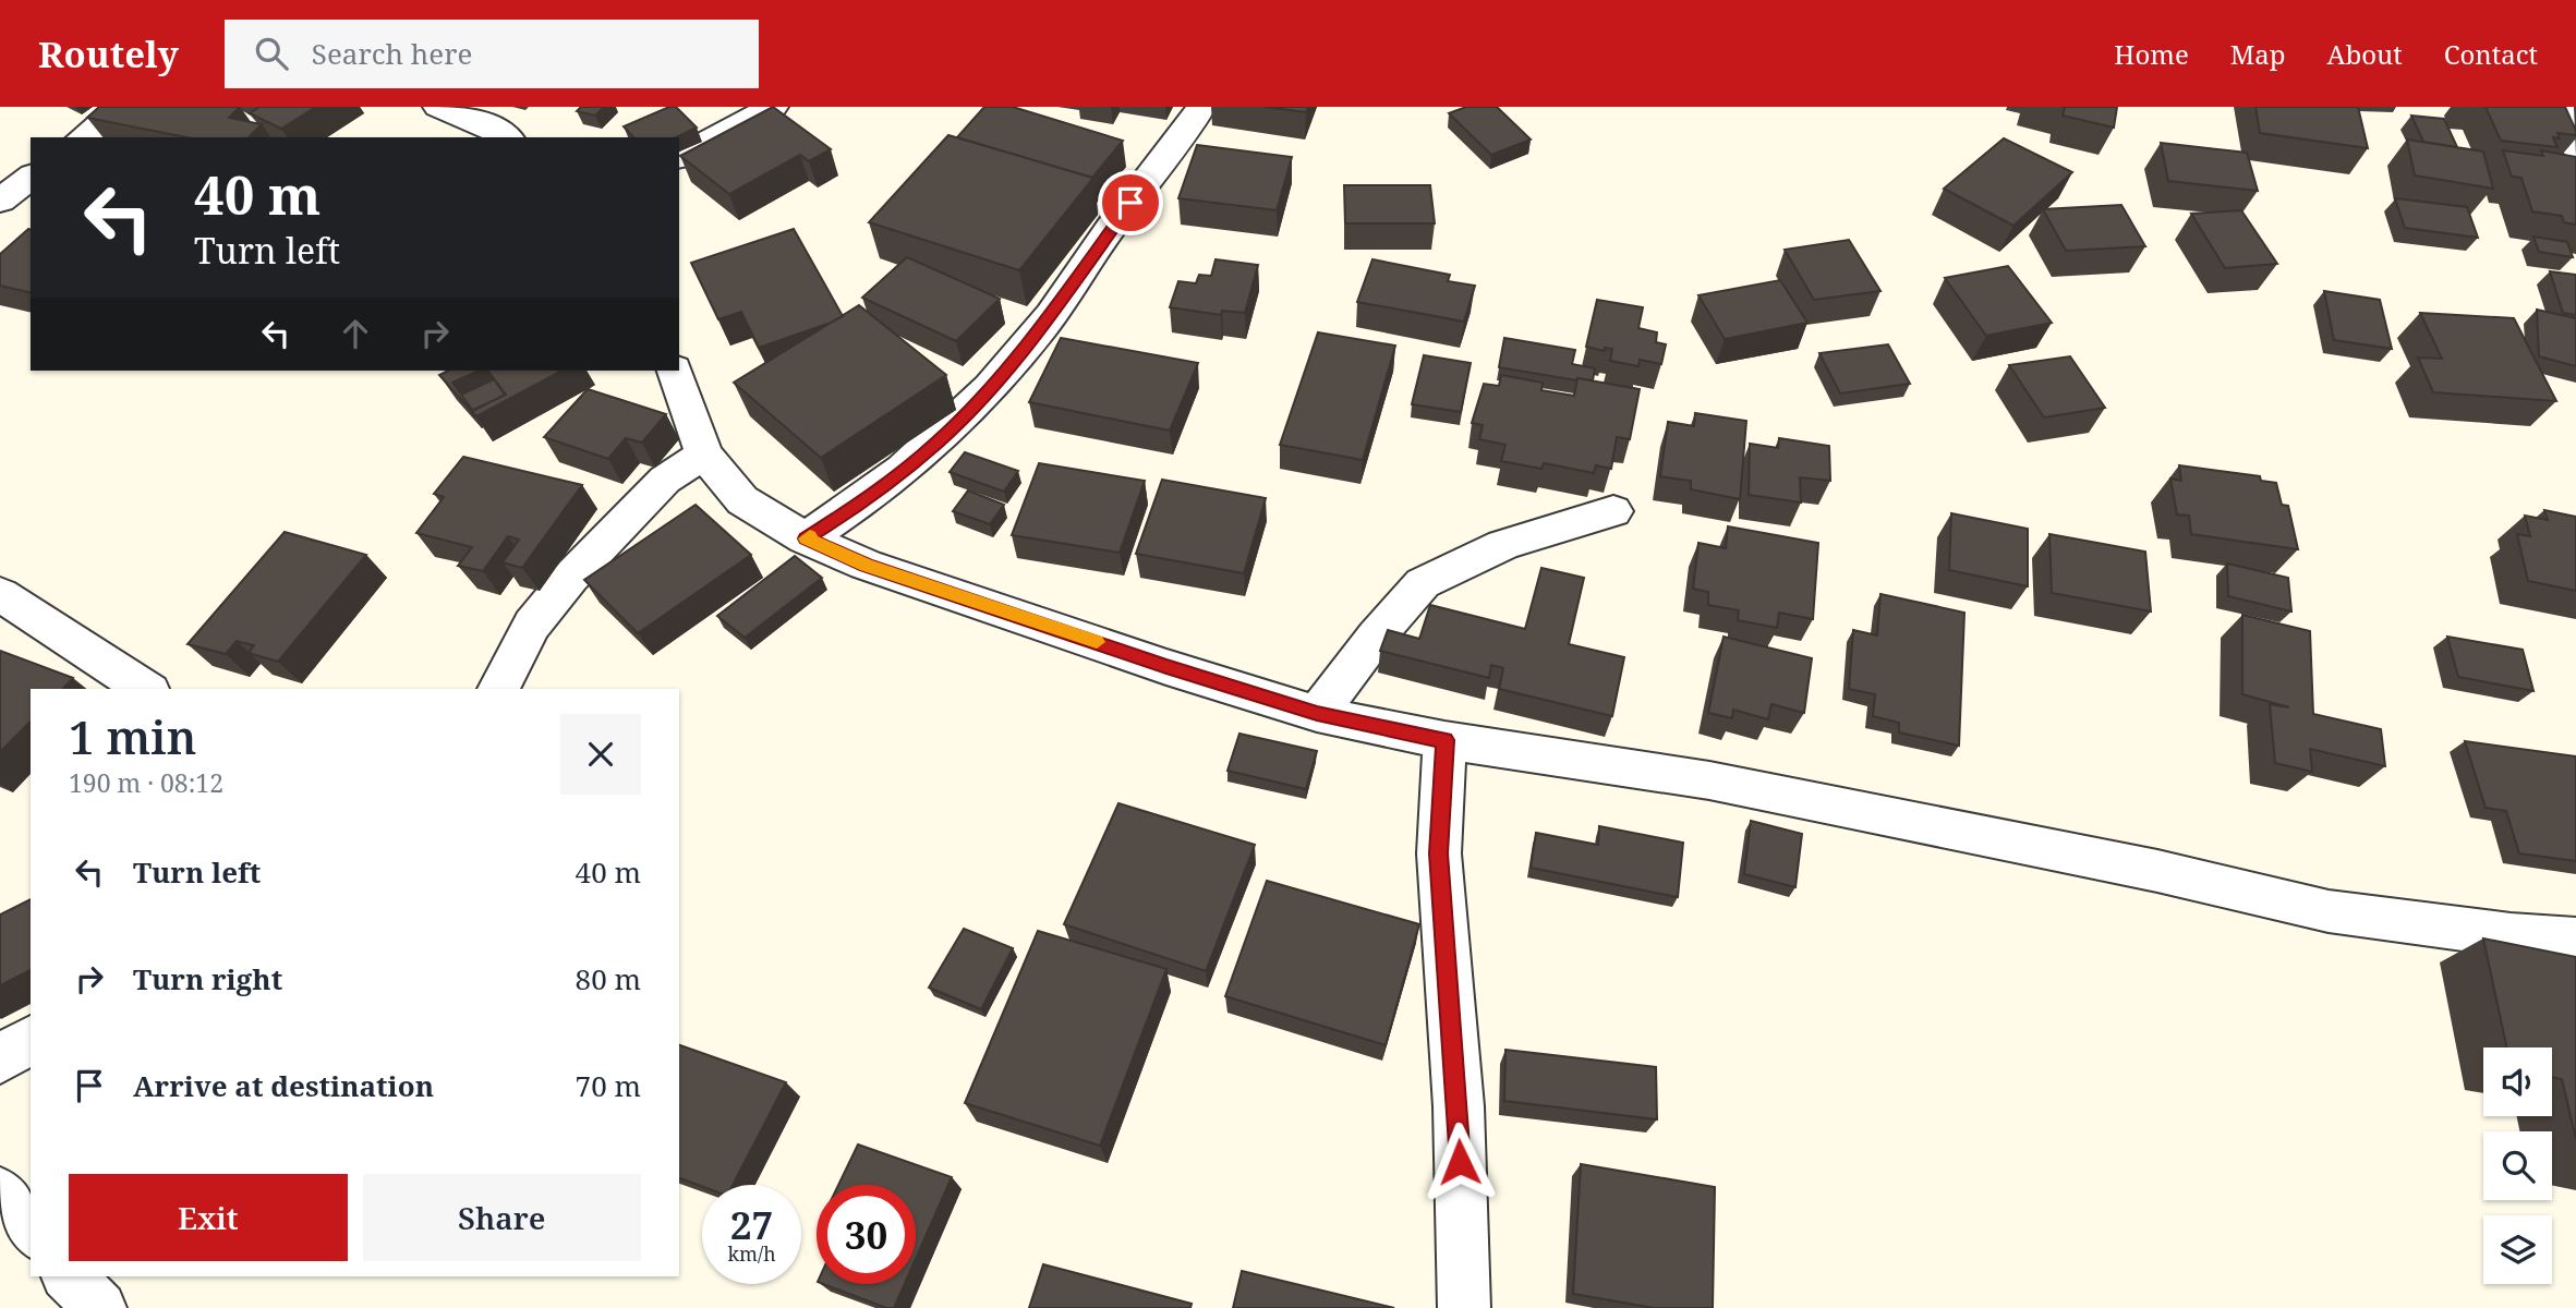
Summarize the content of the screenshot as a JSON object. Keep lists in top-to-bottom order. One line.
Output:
{"page":{"header":"Routely","search":"Search here","nav":["Home","Map","About","Contact"],"turn":["40 m","Turn left"],"heading":["1 min","190 m · 08:12"],"list":[{"name":"Turn left","value":"40 m"},{"name":"Turn right","value":"80 m"},{"name":"Arrive at destination","value":"70 m"}],"buttons":["Exit","Share"],"speed":"27 km/h","limit":"30"}}
